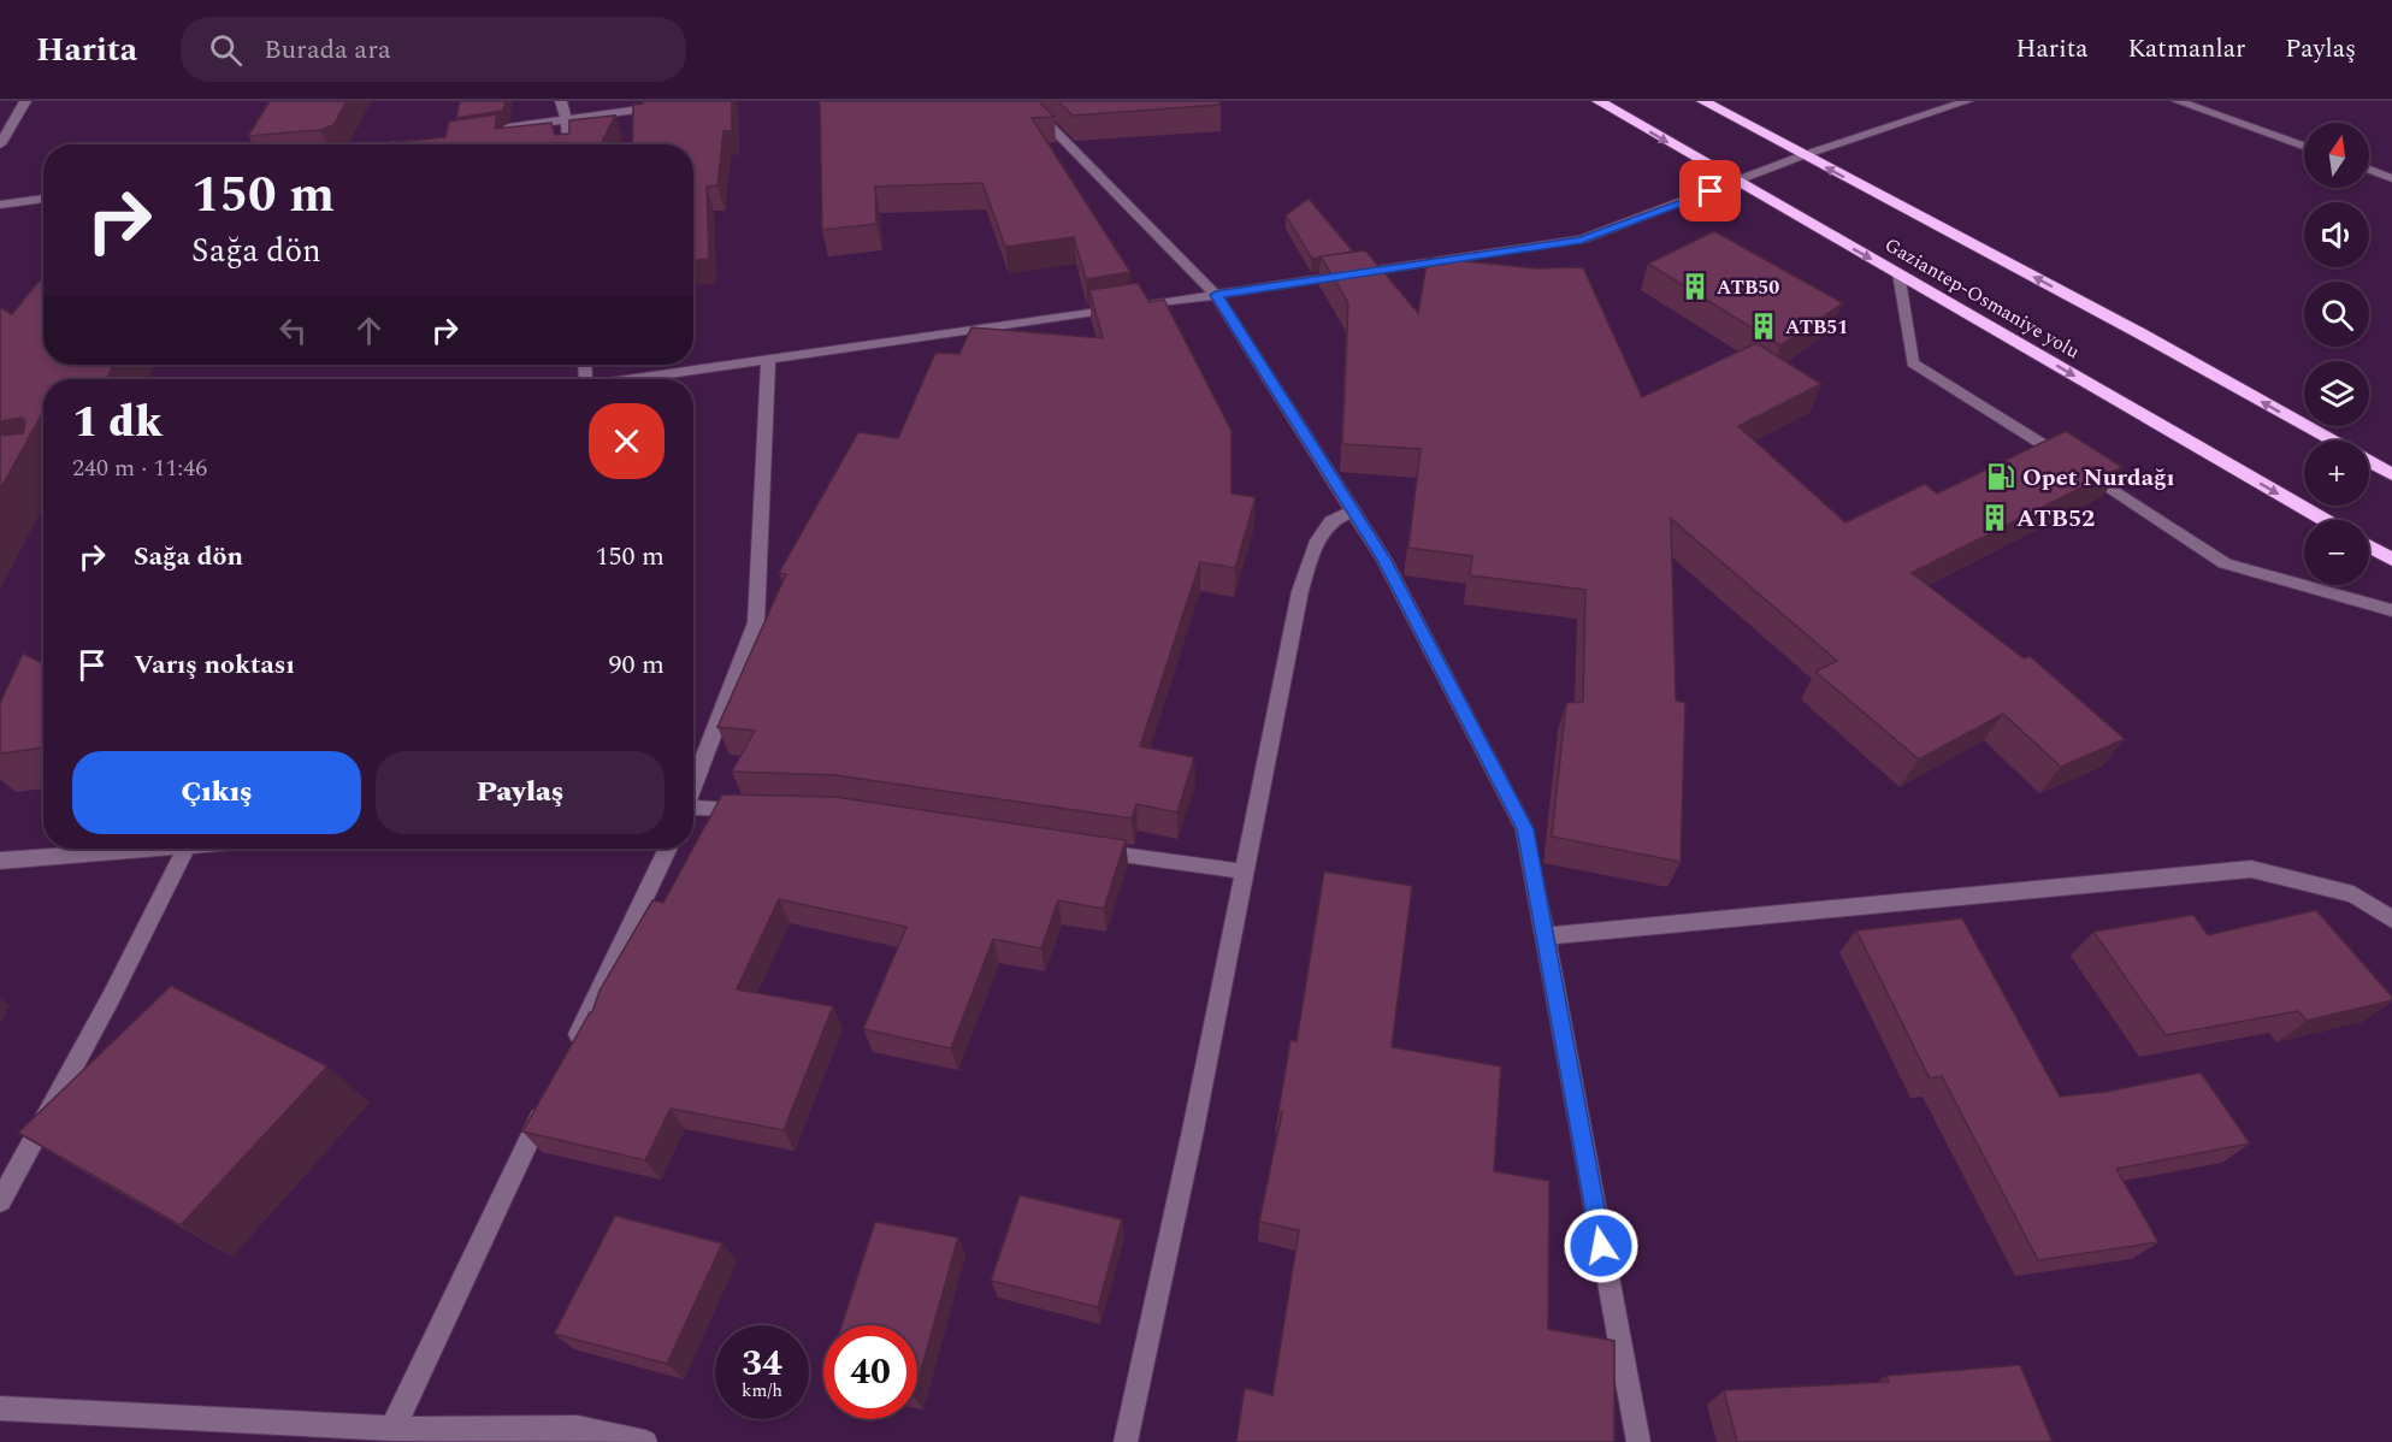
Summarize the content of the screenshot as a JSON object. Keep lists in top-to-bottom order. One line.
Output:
{"streets":{"highway":["Gaziantep-Osmaniye yolu"]},"places":{"building":["ATB50","ATB51","ATB52"],"fuel station":["Opet Nurdağı"]},"north":"top","page":{"header":"Harita","search":"Burada ara","nav":["Harita","Katmanlar","Paylaş"],"map_buttons":["+","−"],"turn":["150 m","Sağa dön"],"heading":["1 dk","240 m · 11:46"],"list":[{"name":"Sağa dön","value":"150 m"},{"name":"Varış noktası","value":"90 m"}],"buttons":["Çıkış","Paylaş"],"speed":"34 km/h","limit":"40"}}
